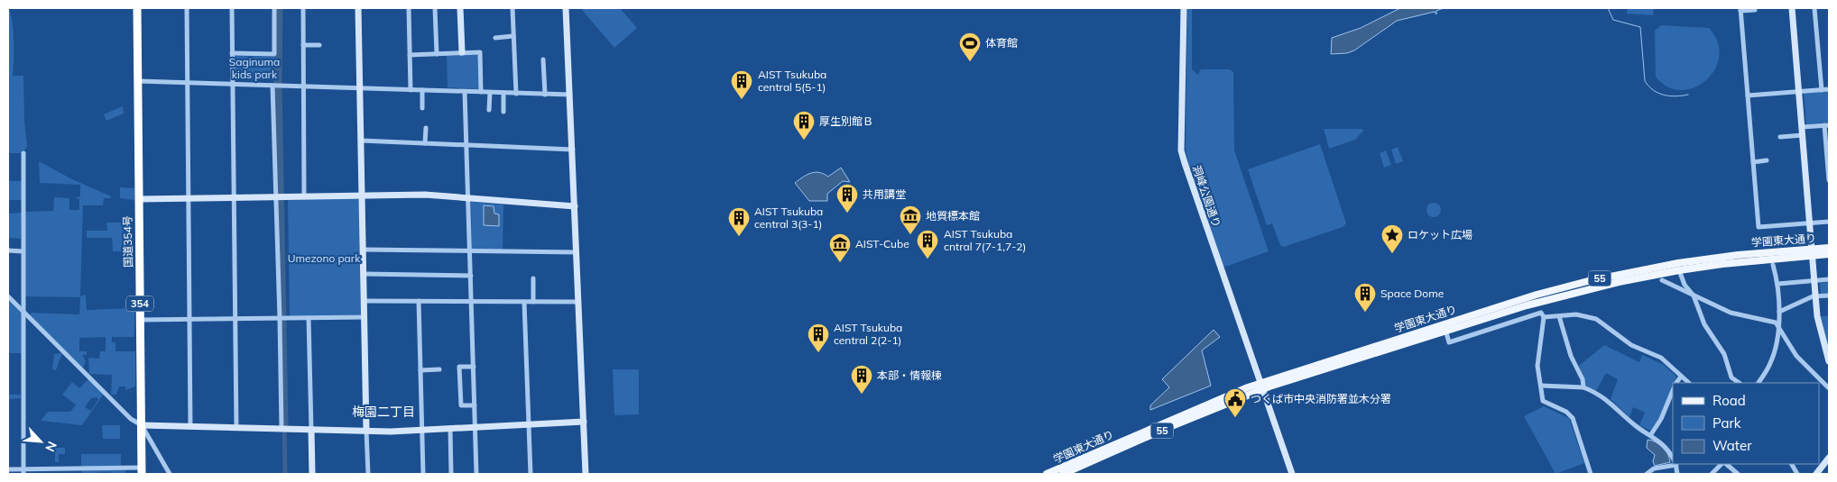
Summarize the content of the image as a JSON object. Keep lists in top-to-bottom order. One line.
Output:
{"streets":{"highway":["国道354号","354"],"main road":["学園東大通り","55"],"street":["洞峰公園通り"]},"crossings":[["洞峰公園通り","学園東大通り"]],"districts":["梅園二丁目"],"parks":["Saginuma kids park","Umezono park"],"places":{"sports":["体育館"],"building":["AIST Tsukuba central 5(5-1)","厚生別館Ｂ","共用講堂","AIST Tsukuba central 3(3-1)","AIST Tsukuba cntral 7(7-1,7-2)","Space Dome","AIST Tsukuba central 2(2-1)","本部・情報棟"],"museum":["地質標本館","AIST-Cube"],"place":["ロケット広場"],"public building":["つくば市中央消防署並木分署"]},"legend":["Road","Park","Water"],"north":"bottom right"}
